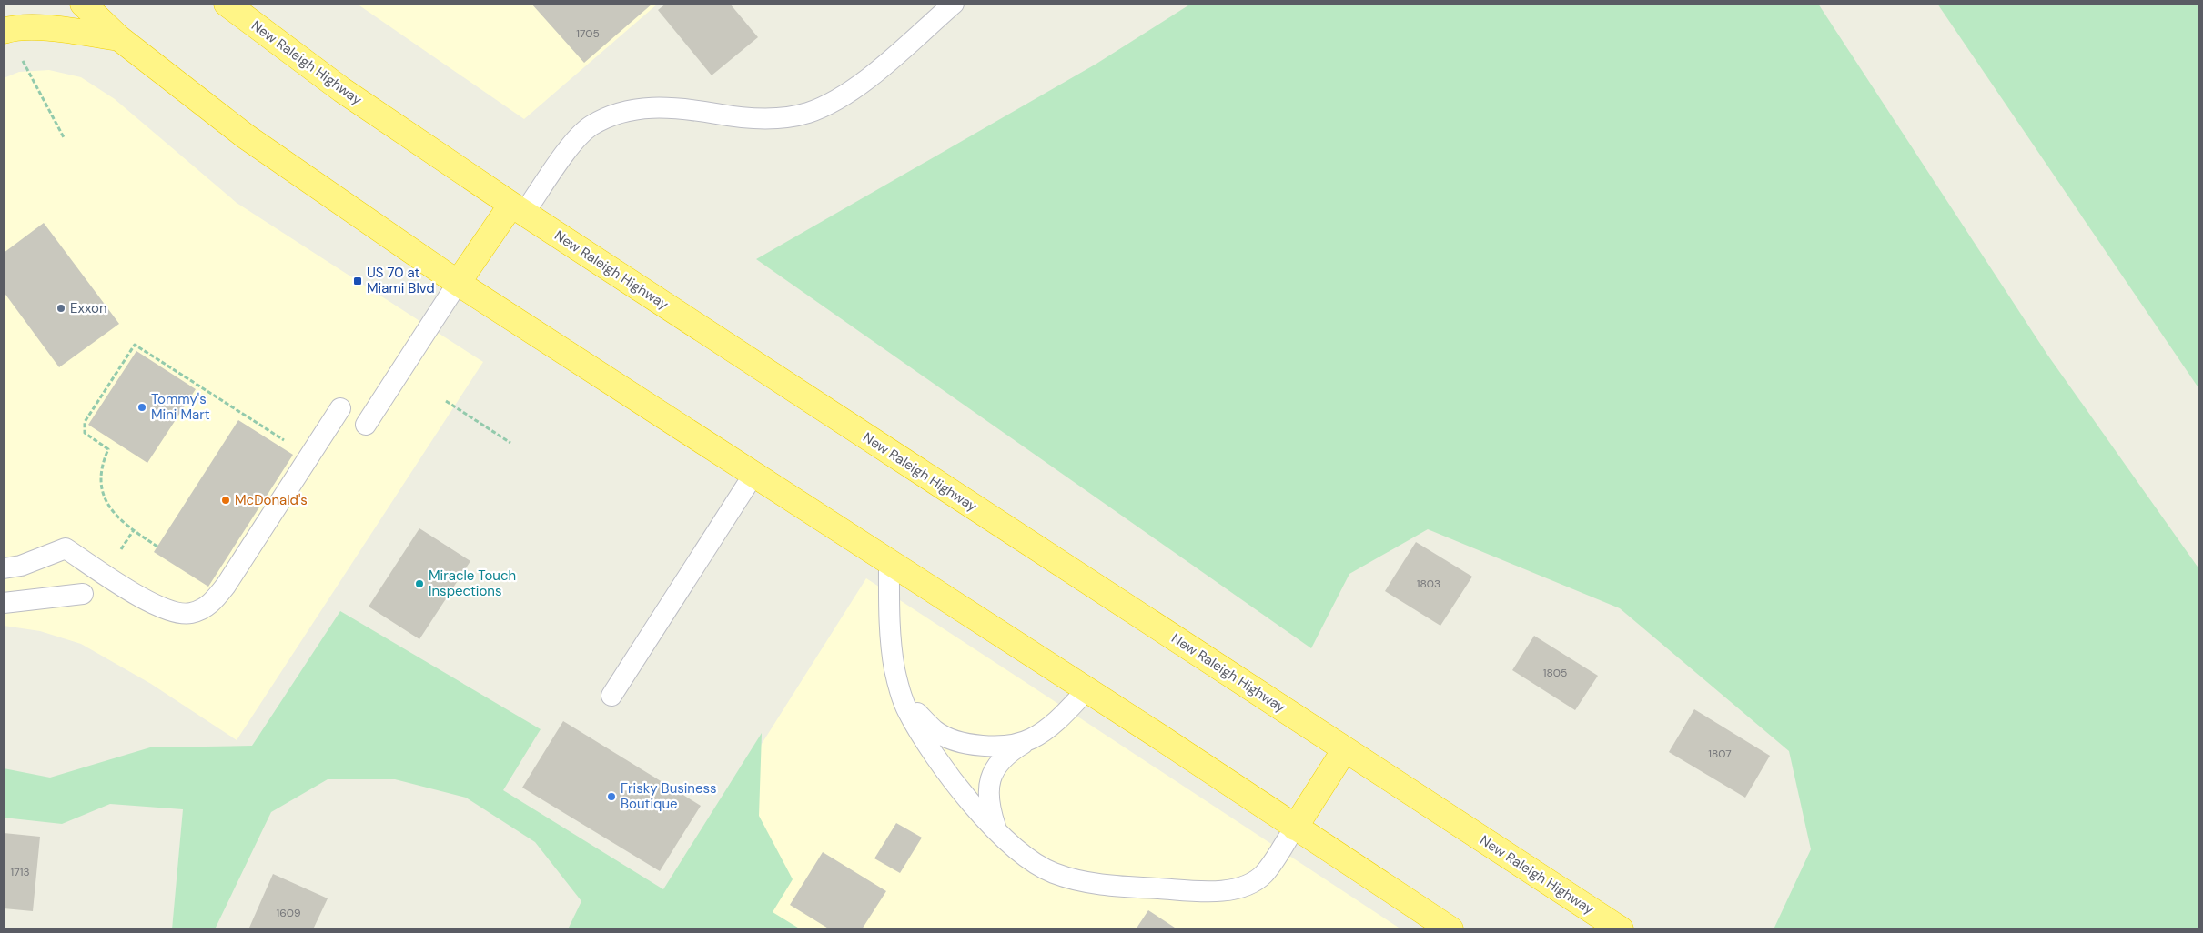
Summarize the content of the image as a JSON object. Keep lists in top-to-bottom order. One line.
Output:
{"streets":{"highway":["New Raleigh Highway"]},"places":{"transit":["US 70 at Miami Blvd"],"other":["Exxon","Tommy's Mini Mart","McDonald's","Miracle Touch Inspections","Frisky Business Boutique"]},"house_numbers":["1705","1803","1805","1807","1713","1609"]}
